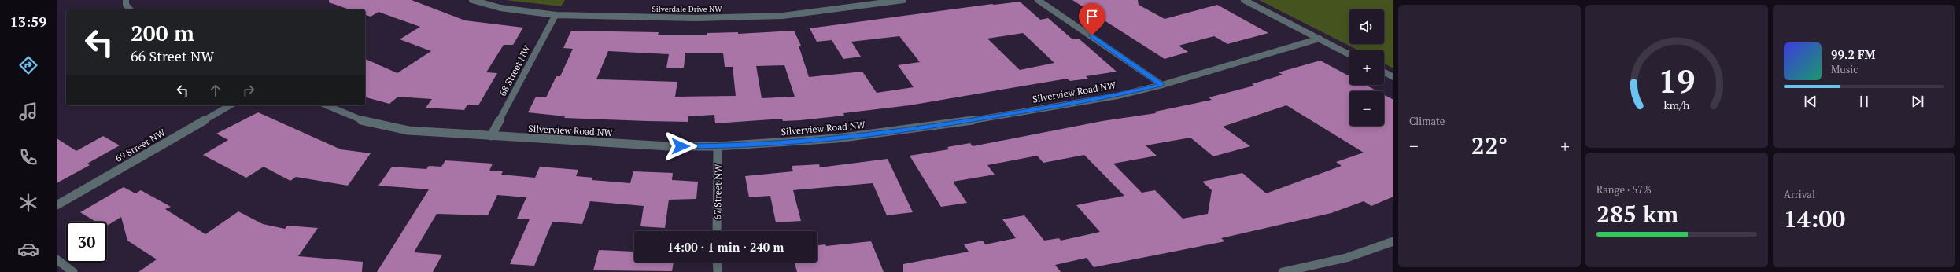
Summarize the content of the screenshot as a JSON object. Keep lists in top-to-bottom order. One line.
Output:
{"streets":{"street":["Silverdale Drive NW","68 Street NW","Silverview Road NW","69 Street NW","67 Street NW"]},"crossings":[["Silverdale Drive NW","68 Street NW"],["68 Street NW","Silverview Road NW"],["Silverview Road NW","67 Street NW"]],"page":{"tabs":"13:59","tile":["Climate",["Range · 57%","285 km"],["Arrival","14:00"]],"map_buttons":["+","−"],"turn":["200 m","66 Street NW"],"song":["99.2 FM","Music"],"heat":["−","22°","+"],"limit":"30","trip":"14:00 · 1 min · 240 m","gauge":["19","km/h"]}}
